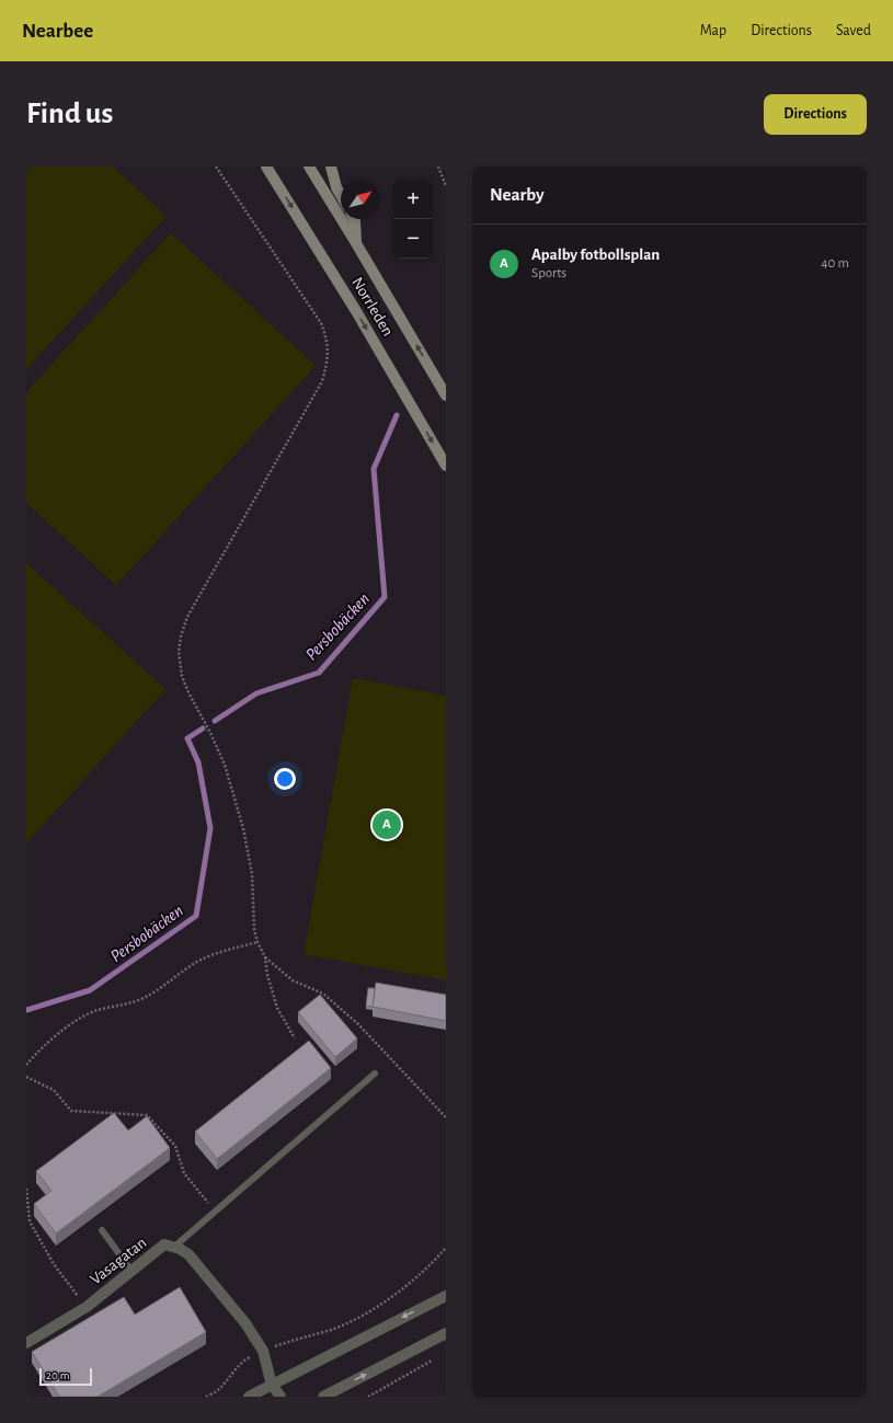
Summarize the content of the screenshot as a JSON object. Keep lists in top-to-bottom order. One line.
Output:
{"streets":{"main road":["Norrleden"],"street":["Vasagatan"]},"water":["Persbobäcken"],"scale_bar":"20 m","north":"top right","page":{"header":"Nearbee","nav":["Map","Directions","Saved"],"buttons":"Directions","title":"Find us","heading":"Nearby","map_buttons":["+","−"],"list":[{"mark":"A","name":"Apalby fotbollsplan","note":"Sports","value":"40 m"}],"pins":"A","scale":"20 m"}}
